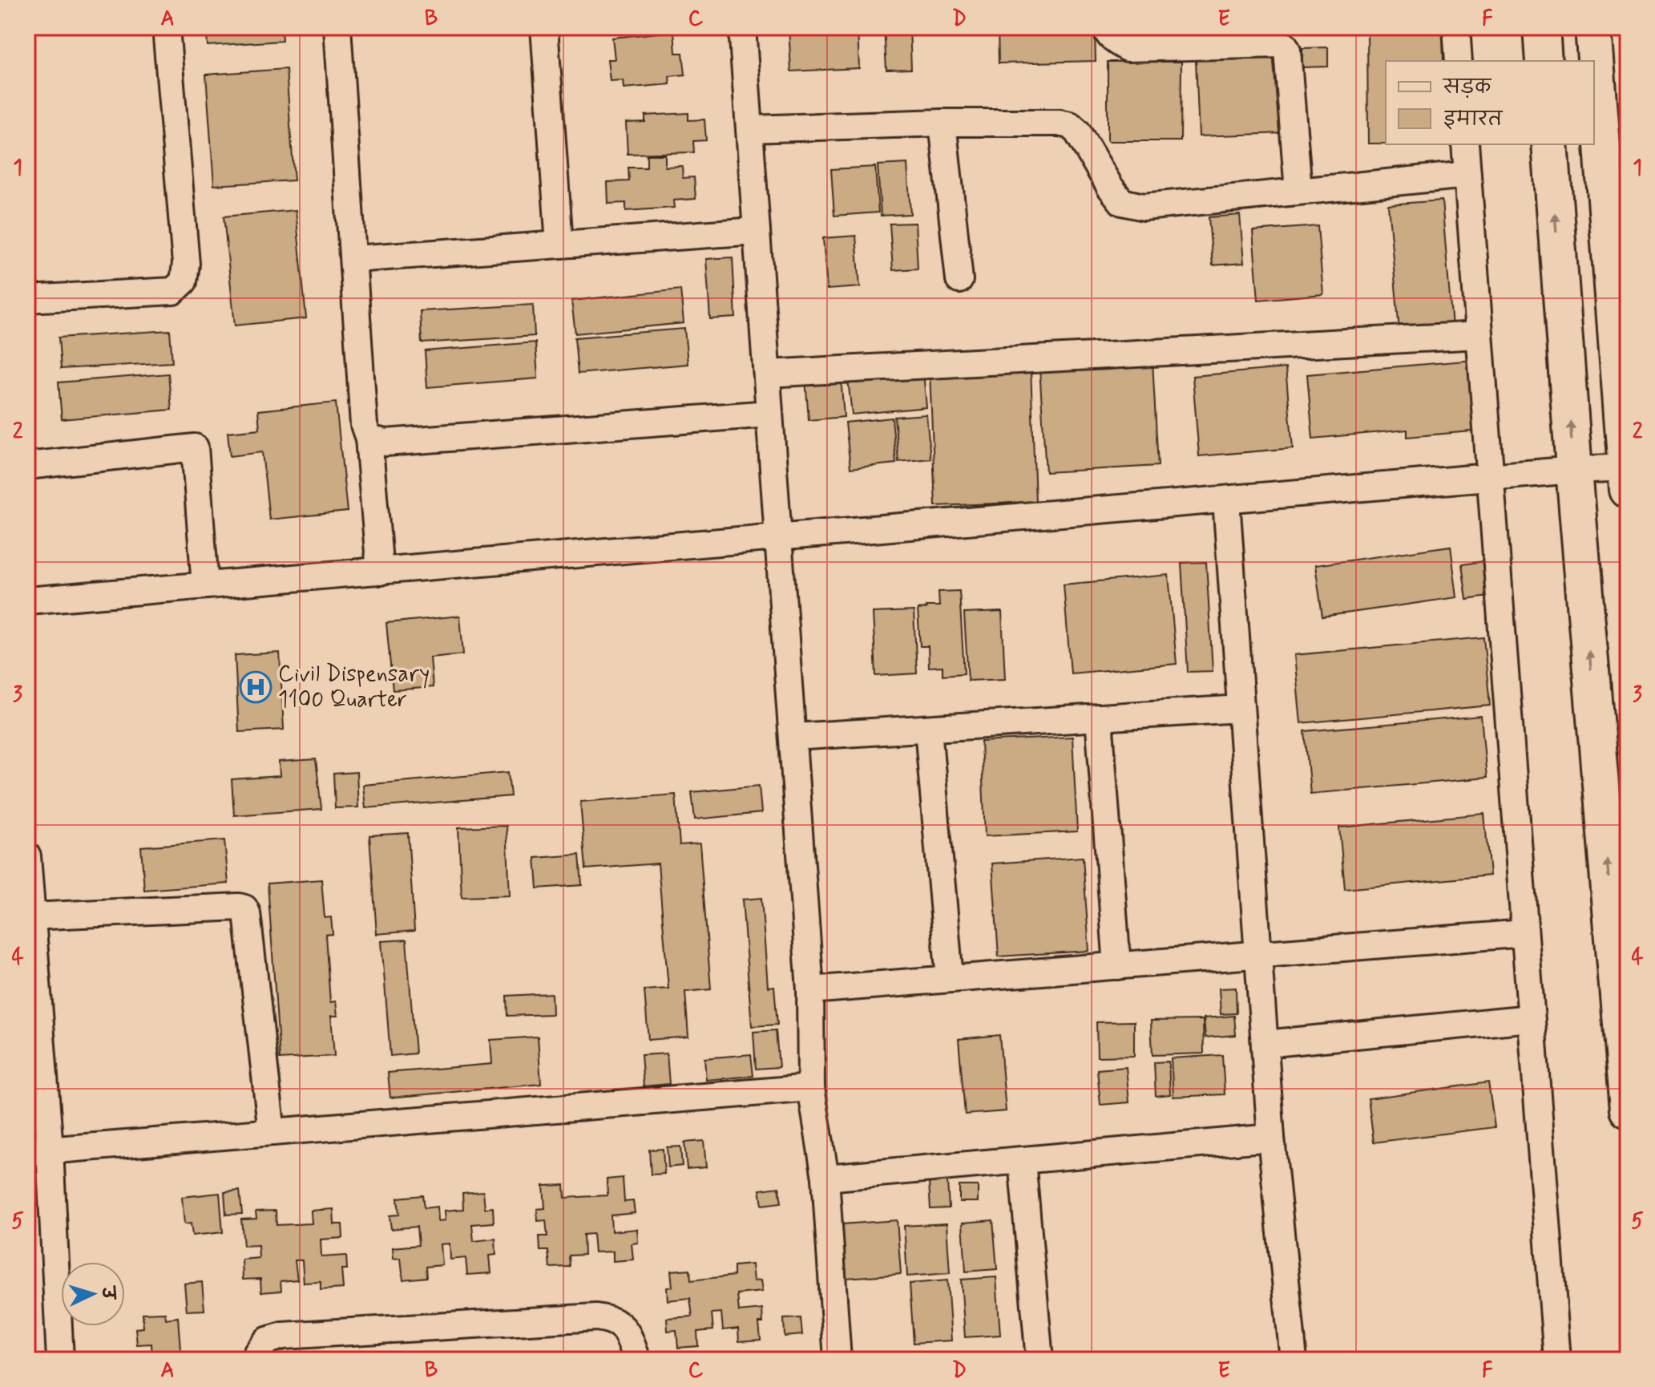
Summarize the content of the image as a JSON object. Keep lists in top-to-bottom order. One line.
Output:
{"places":{"hospital":["Civil Dispensary 1100 Quarter"]},"legend":["सड़क","इमारत"],"north":"right","grid":{"columns":["A","B","C","D","E","F"],"rows":["1","2","3","4","5"]}}
